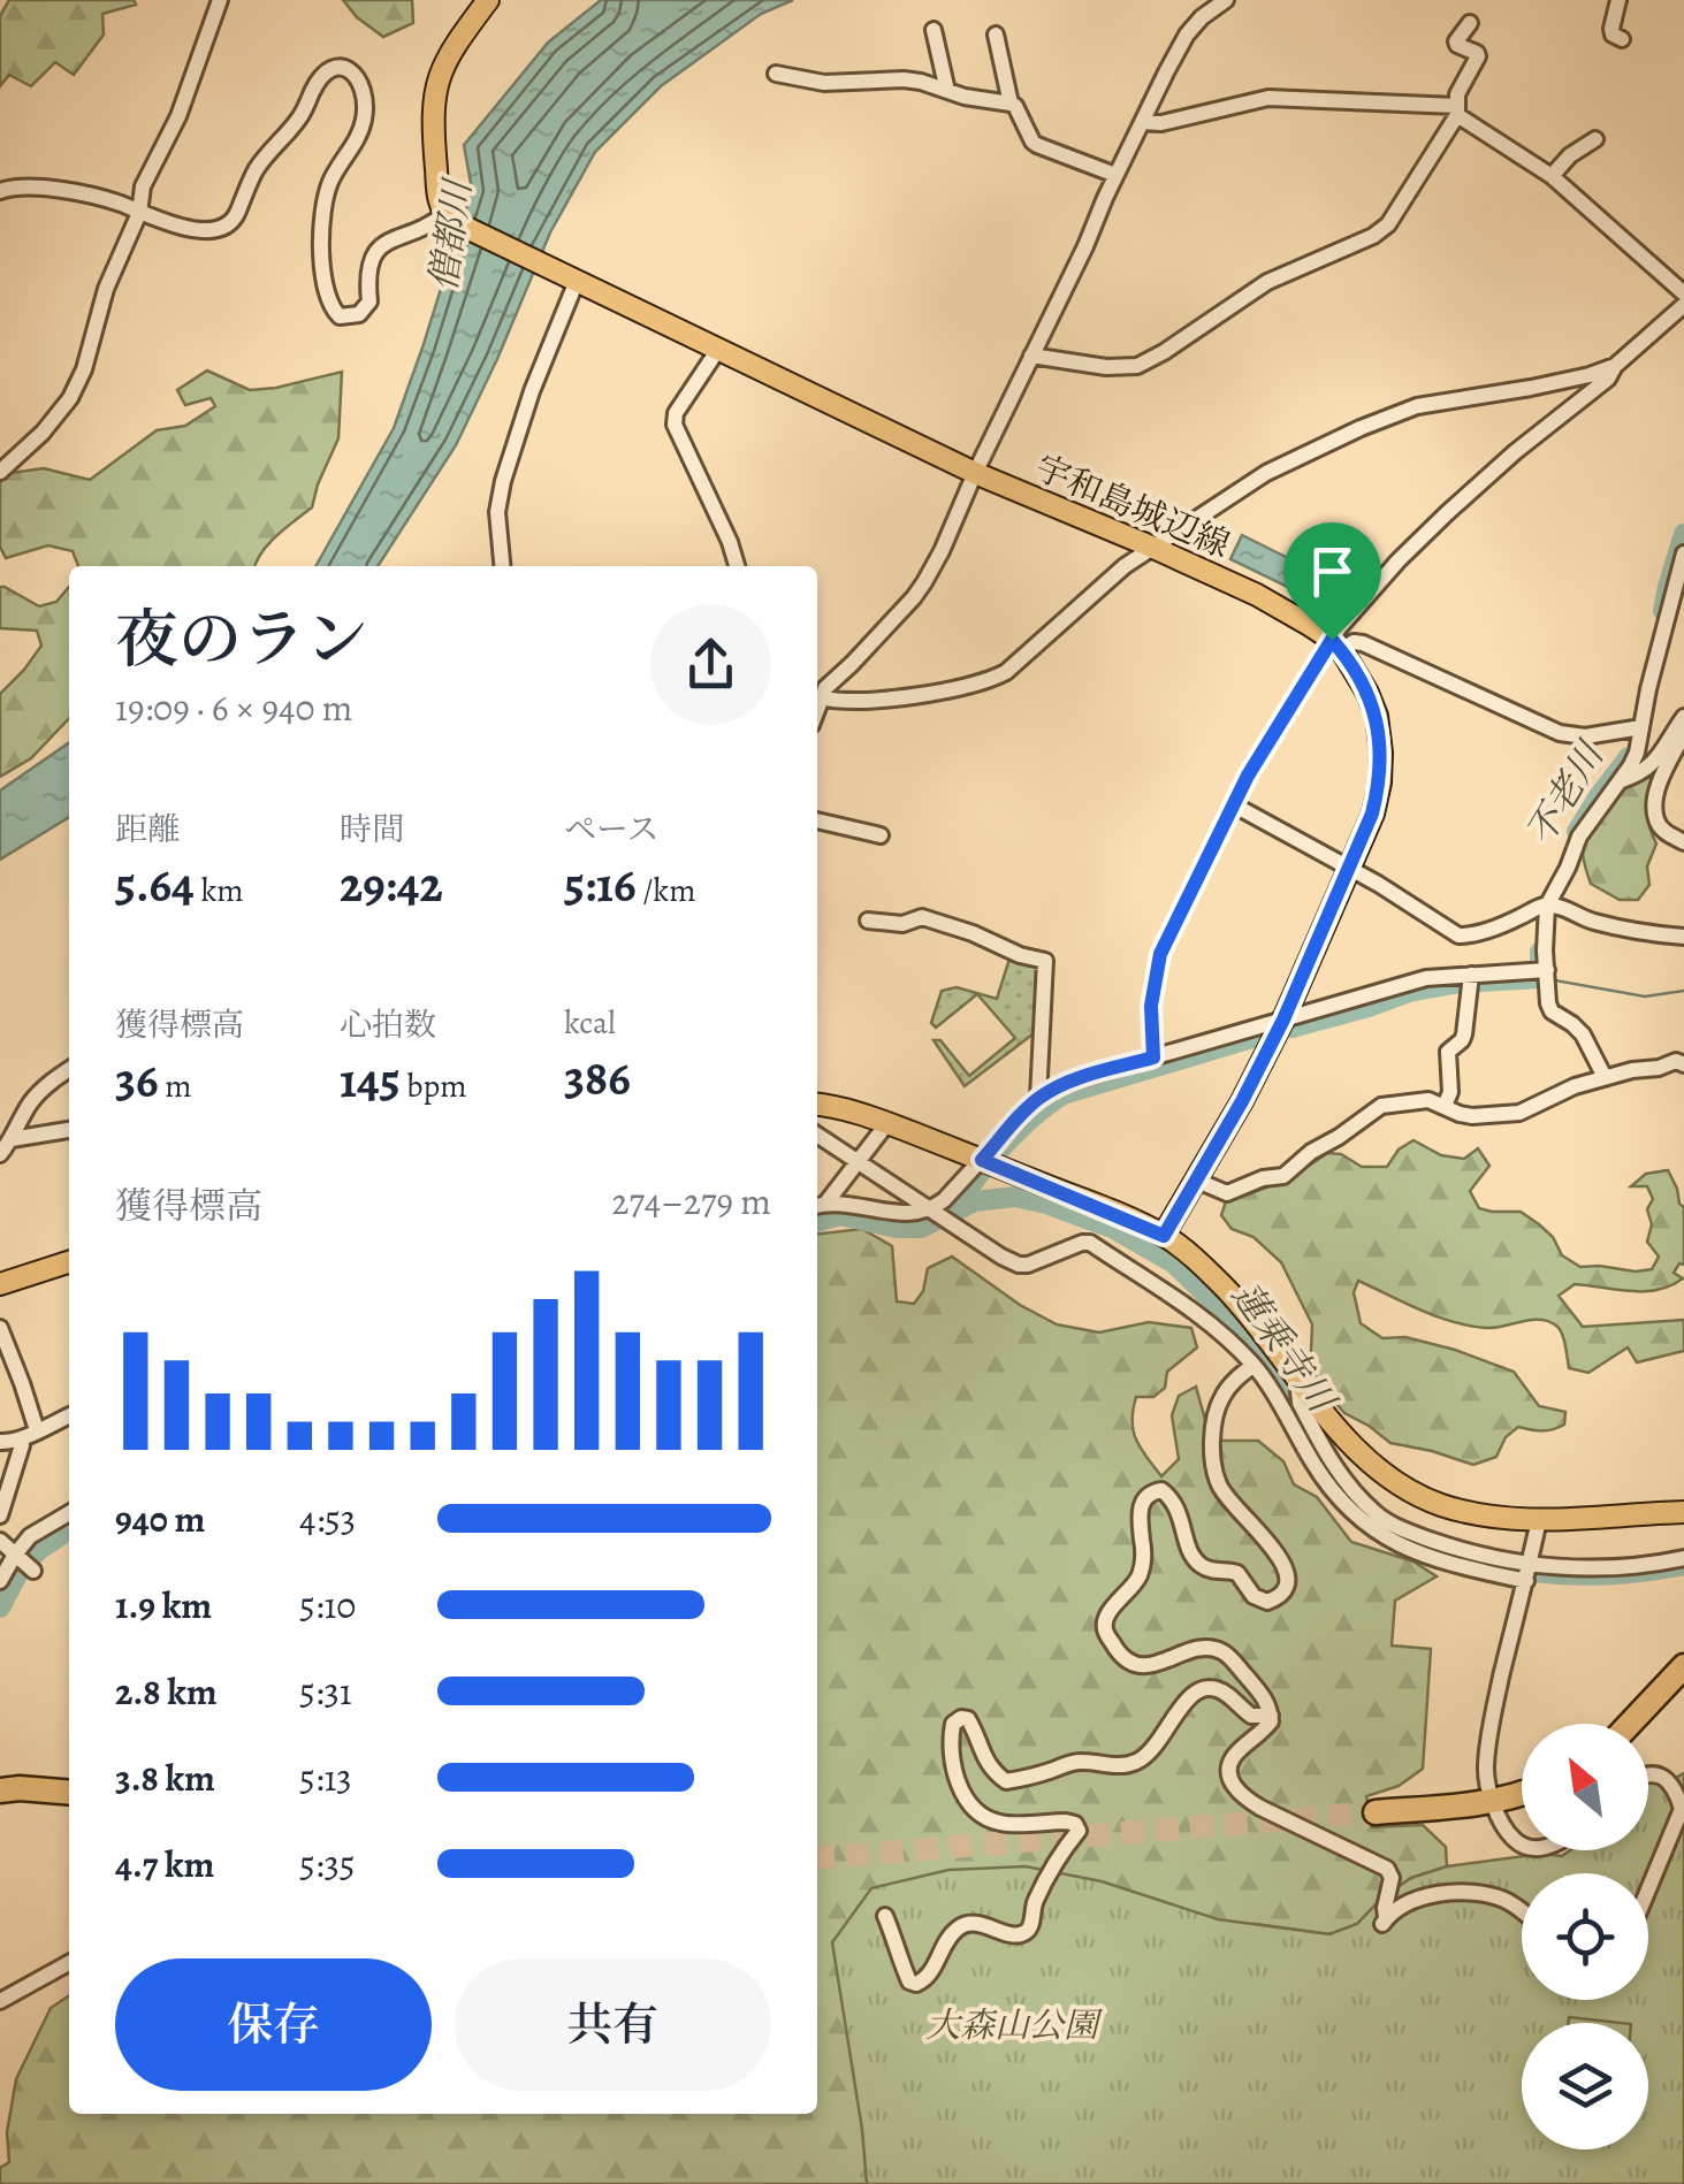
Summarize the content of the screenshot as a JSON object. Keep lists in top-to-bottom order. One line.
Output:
{"streets":{"main road":["宇和島城辺線"]},"water":["僧都川","不老川","蓮乗寺川"],"parks":["大森山公園"],"north":"top left","page":{"heading":["夜のラン","19:09 · 6 × 940 m"],"stats":[["距離","5.64 km"],["時間","29:42"],["ペース","5:16 /km"],["獲得標高","36 m"],["心拍数","145 bpm"],["kcal","386"]],"chart":["獲得標高","274–279 m"],"list":[{"name":"940 m","note":"4:53"},{"name":"1.9 km","note":"5:10"},{"name":"2.8 km","note":"5:31"},{"name":"3.8 km","note":"5:13"},{"name":"4.7 km","note":"5:35"}],"buttons":["保存","共有"]}}
